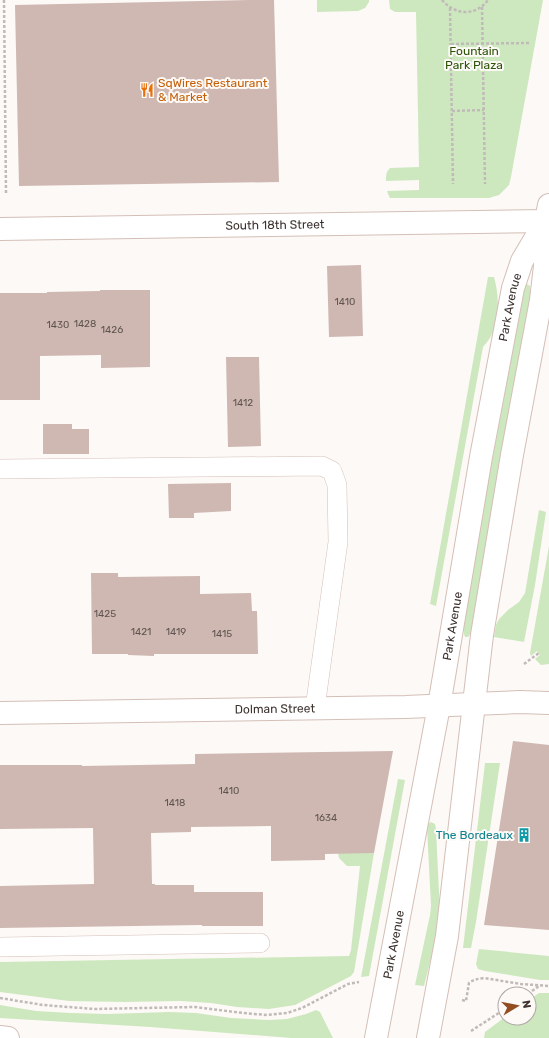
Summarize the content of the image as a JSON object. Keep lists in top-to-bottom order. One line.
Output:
{"streets":{"street":["South 18th Street","Park Avenue","Dolman Street"]},"crossings":[["South 18th Street","Park Avenue"],["Park Avenue","Dolman Street"]],"parks":["Fountain Park Plaza"],"places":{"restaurant":["SqWires Restaurant & Market"],"building":["The Bordeaux"]},"house_numbers":["1410","1428","1430","1426","1412","1425","1421","1419","1415","1410","1418","1634"],"north":"right"}
